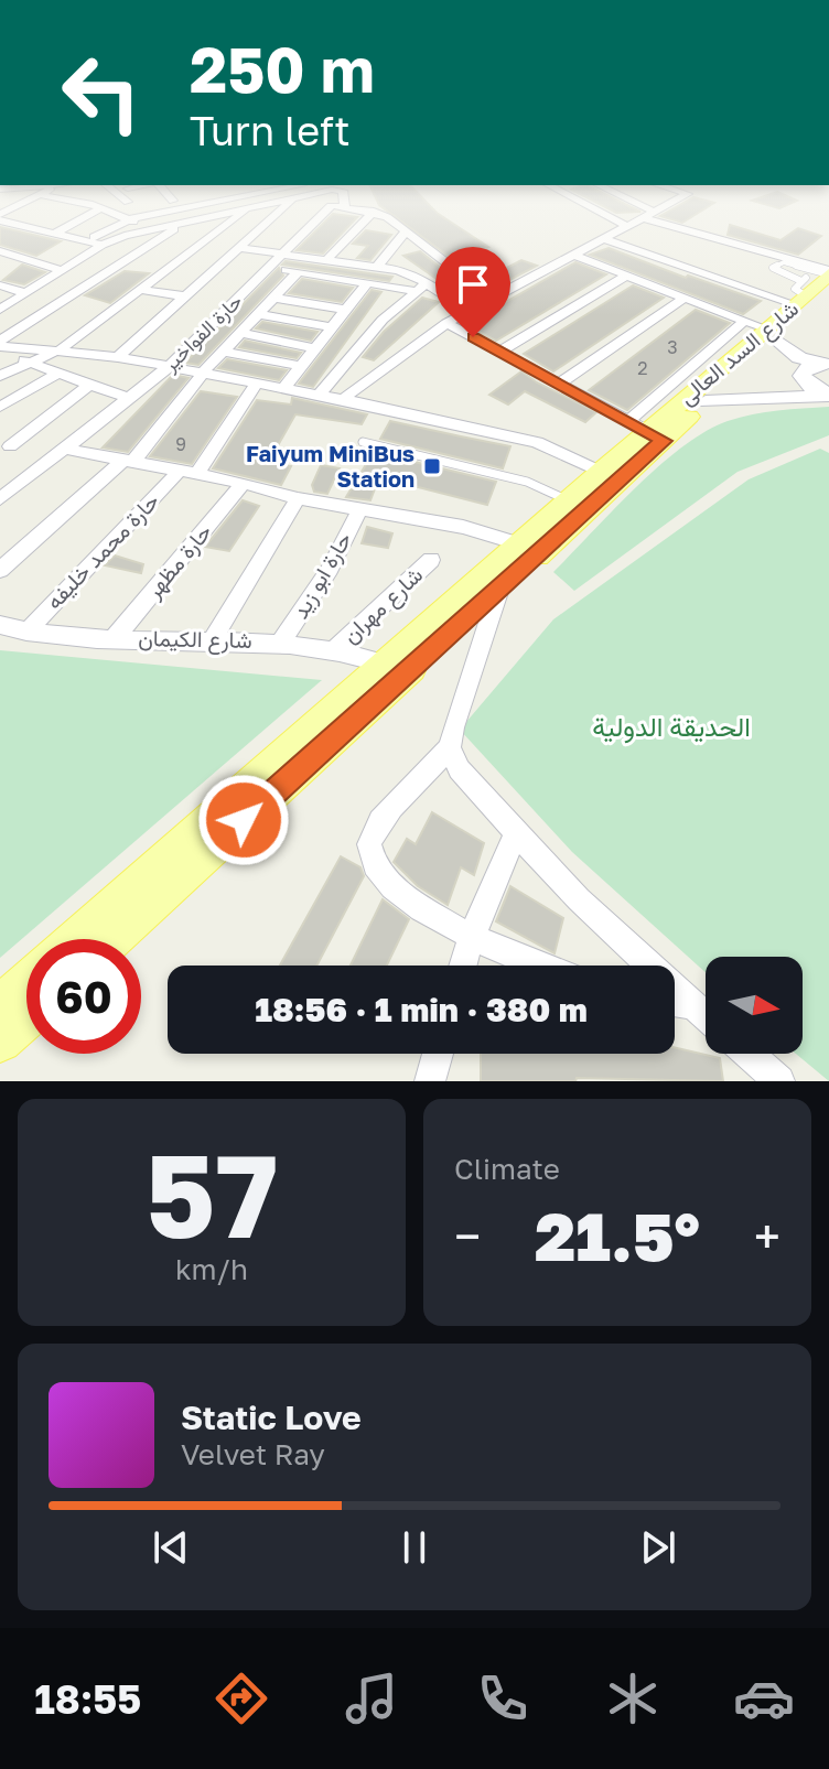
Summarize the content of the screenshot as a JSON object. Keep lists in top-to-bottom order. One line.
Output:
{"streets":{"main road":["شارع السد العالى"],"street":["حارة الفواخير","حارة محمد خليفه","حارة مظهر","حارة ابو زيد","شارع مهران","شارع الكيمان"]},"crossings":[["شارع السد العالى","شارع الكيمان"],["حارة محمد خليفه","شارع الكيمان"],["حارة مظهر","شارع الكيمان"],["حارة ابو زيد","شارع الكيمان"],["شارع مهران","شارع الكيمان"]],"parks":["الحديقة الدولية"],"places":{"transit":["Faiyum MiniBus Station"]},"house_numbers":["3","2","9"],"north":"right","page":{"turn":["250 m","Turn left"],"limit":"60","trip":"18:56 · 1 min · 380 m","tile":[["57","km/h"],"Climate"],"heat":["−","21.5°","+"],"song":["Static Love","Velvet Ray"],"tabs":"18:55"}}
